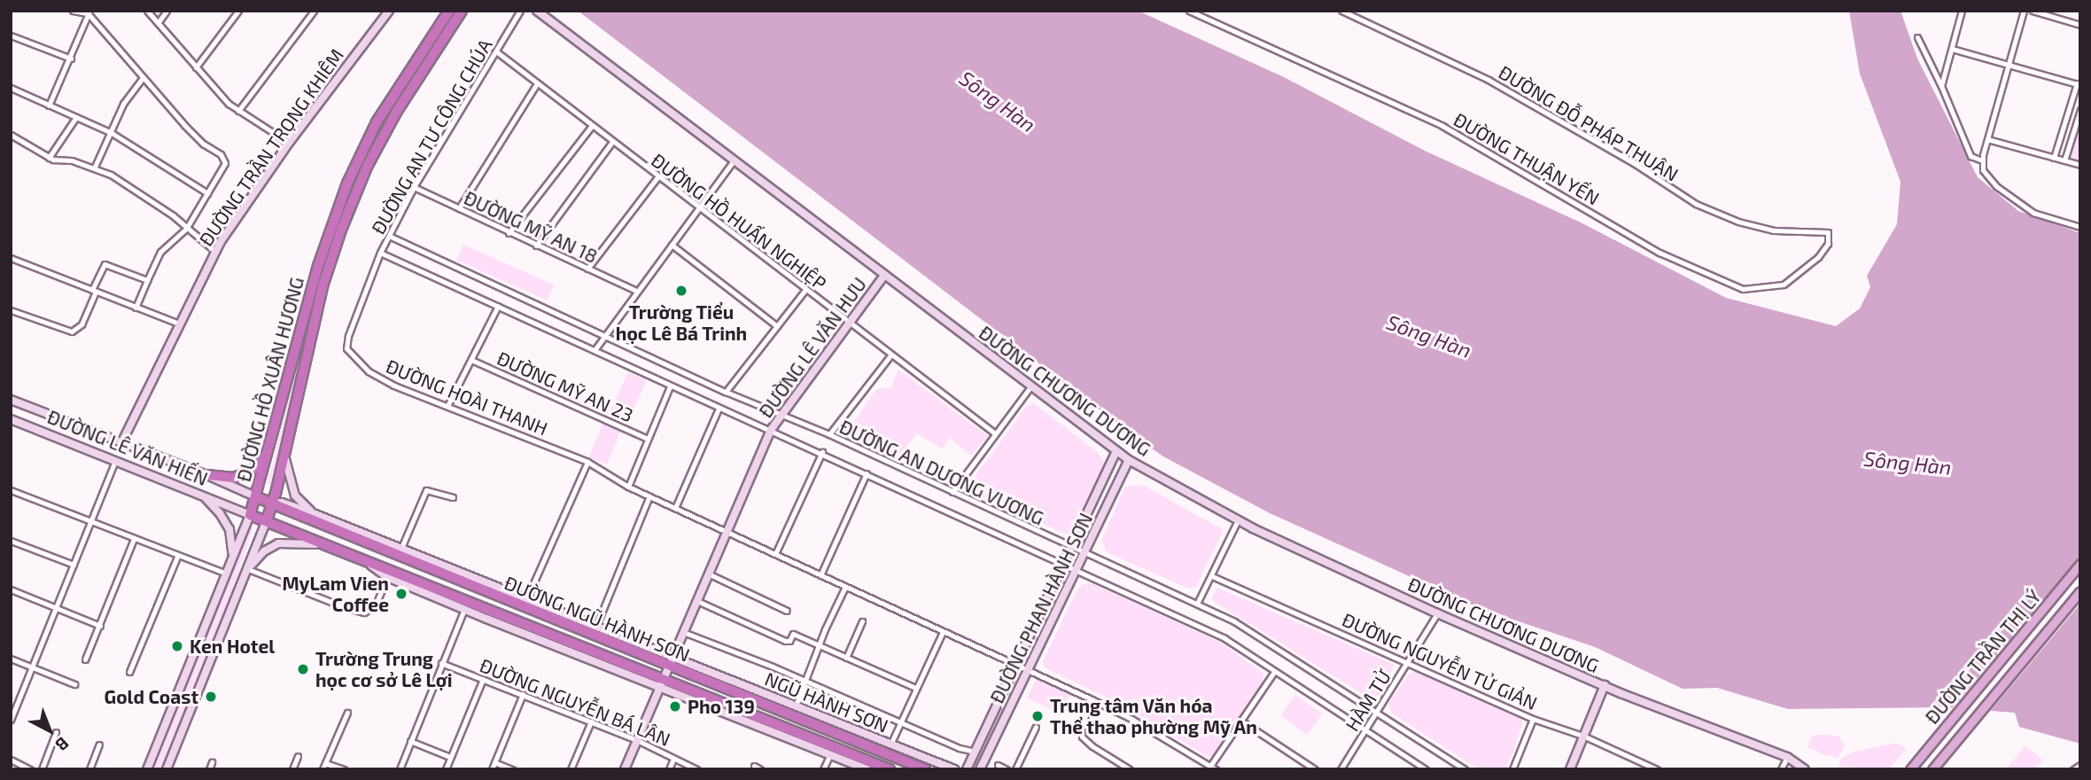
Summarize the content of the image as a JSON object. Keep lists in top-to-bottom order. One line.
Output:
{"streets":{"highway":["ĐƯỜNG HỒ XUÂN HƯƠNG","ĐƯỜNG LÊ VĂN HIẾN","ĐƯỜNG NGŨ HÀNH SƠN"],"main road":["ĐƯỜNG TRẦN TRỌNG KHIÊM","ĐƯỜNG LÊ VĂN HƯU","ĐƯỜNG CHƯƠNG DƯƠNG","ĐƯỜNG PHAN HÀNH SƠN","ĐƯỜNG TRẦN THỊ LÝ","NGŨ HÀNH SƠN"],"street":["ĐƯỜNG ĐỖ PHÁP THUẬN","ĐƯỜNG AN TƯ CÔNG CHÚA","ĐƯỜNG THUẬN YẾN","ĐƯỜNG HỒ HUẤN NGHIỆP","ĐƯỜNG MỸ AN 18","ĐƯỜNG MỸ AN 23","ĐƯỜNG HOÀI THANH","ĐƯỜNG AN DƯƠNG VƯƠNG","ĐƯỜNG NGUYỄN TỬ GIẢN","HÀM TỬ","ĐƯỜNG NGUYỄN BÁ LÂN"]},"crossings":[["ĐƯỜNG ĐỖ PHÁP THUẬN","ĐƯỜNG THUẬN YẾN"],["ĐƯỜNG AN TƯ CÔNG CHÚA","ĐƯỜNG HỒ HUẤN NGHIỆP"],["ĐƯỜNG AN TƯ CÔNG CHÚA","ĐƯỜNG MỸ AN 18"],["ĐƯỜNG AN TƯ CÔNG CHÚA","ĐƯỜNG HOÀI THANH"],["ĐƯỜNG AN TƯ CÔNG CHÚA","ĐƯỜNG AN DƯƠNG VƯƠNG"],["ĐƯỜNG TRẦN TRỌNG KHIÊM","ĐƯỜNG LÊ VĂN HIẾN"],["ĐƯỜNG HỒ HUẤN NGHIỆP","ĐƯỜNG LÊ VĂN HƯU"],["ĐƯỜNG LÊ VĂN HƯU","ĐƯỜNG CHƯƠNG DƯƠNG"],["ĐƯỜNG LÊ VĂN HƯU","ĐƯỜNG HOÀI THANH"],["ĐƯỜNG LÊ VĂN HƯU","ĐƯỜNG AN DƯƠNG VƯƠNG"],["ĐƯỜNG LÊ VĂN HƯU","ĐƯỜNG NGŨ HÀNH SƠN"],["ĐƯỜNG LÊ VĂN HƯU","ĐƯỜNG NGUYỄN BÁ LÂN"],["ĐƯỜNG HỒ XUÂN HƯƠNG","ĐƯỜNG LÊ VĂN HIẾN"],["ĐƯỜNG HỒ XUÂN HƯƠNG","ĐƯỜNG NGŨ HÀNH SƠN"],["ĐƯỜNG CHƯƠNG DƯƠNG","ĐƯỜNG PHAN HÀNH SƠN"],["ĐƯỜNG CHƯƠNG DƯƠNG","HÀM TỬ"],["ĐƯỜNG HOÀI THANH","ĐƯỜNG PHAN HÀNH SƠN"],["ĐƯỜNG HOÀI THANH","ĐƯỜNG NGŨ HÀNH SƠN"],["ĐƯỜNG LÊ VĂN HIẾN","ĐƯỜNG NGŨ HÀNH SƠN"],["ĐƯỜNG AN DƯƠNG VƯƠNG","ĐƯỜNG PHAN HÀNH SƠN"],["ĐƯỜNG AN DƯƠNG VƯƠNG","HÀM TỬ"],["ĐƯỜNG NGŨ HÀNH SƠN","NGŨ HÀNH SƠN"],["ĐƯỜNG NGUYỄN TỬ GIẢN","HÀM TỬ"]],"water":["Sông Hàn"],"places":["Trường Tiểu học Lê Bá Trinh","MyLam Vien Coffee","Ken Hotel","Trường Trung học cơ sở Lê Lợi","Gold Coast","Pho 139","Trung tâm Văn hóa Thể thao phường Mỹ An"],"north":"bottom right"}
